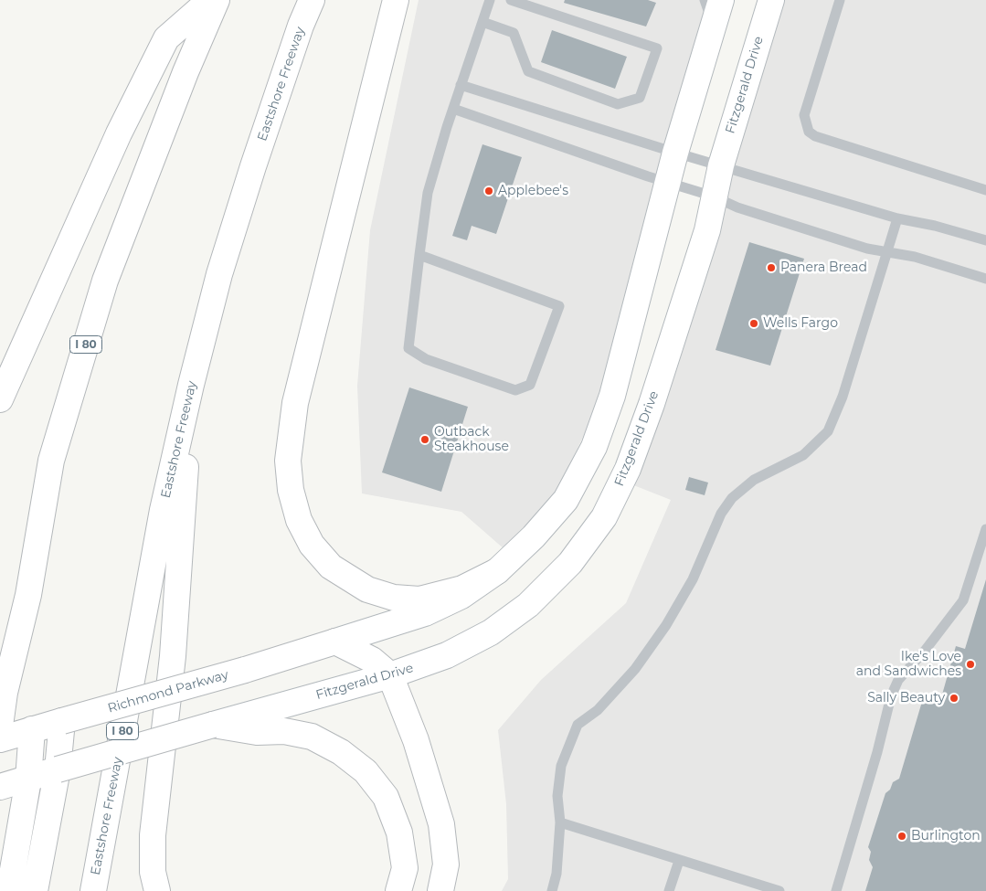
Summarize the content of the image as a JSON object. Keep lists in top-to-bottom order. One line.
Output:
{"streets":{"main road":["Eastshore Freeway","Fitzgerald Drive","I 80","Richmond Parkway"]},"places":["Applebee's","Panera Bread","Wells Fargo","Outback Steakhouse","Ike's Love and Sandwiches","Sally Beauty","Burlington"]}
